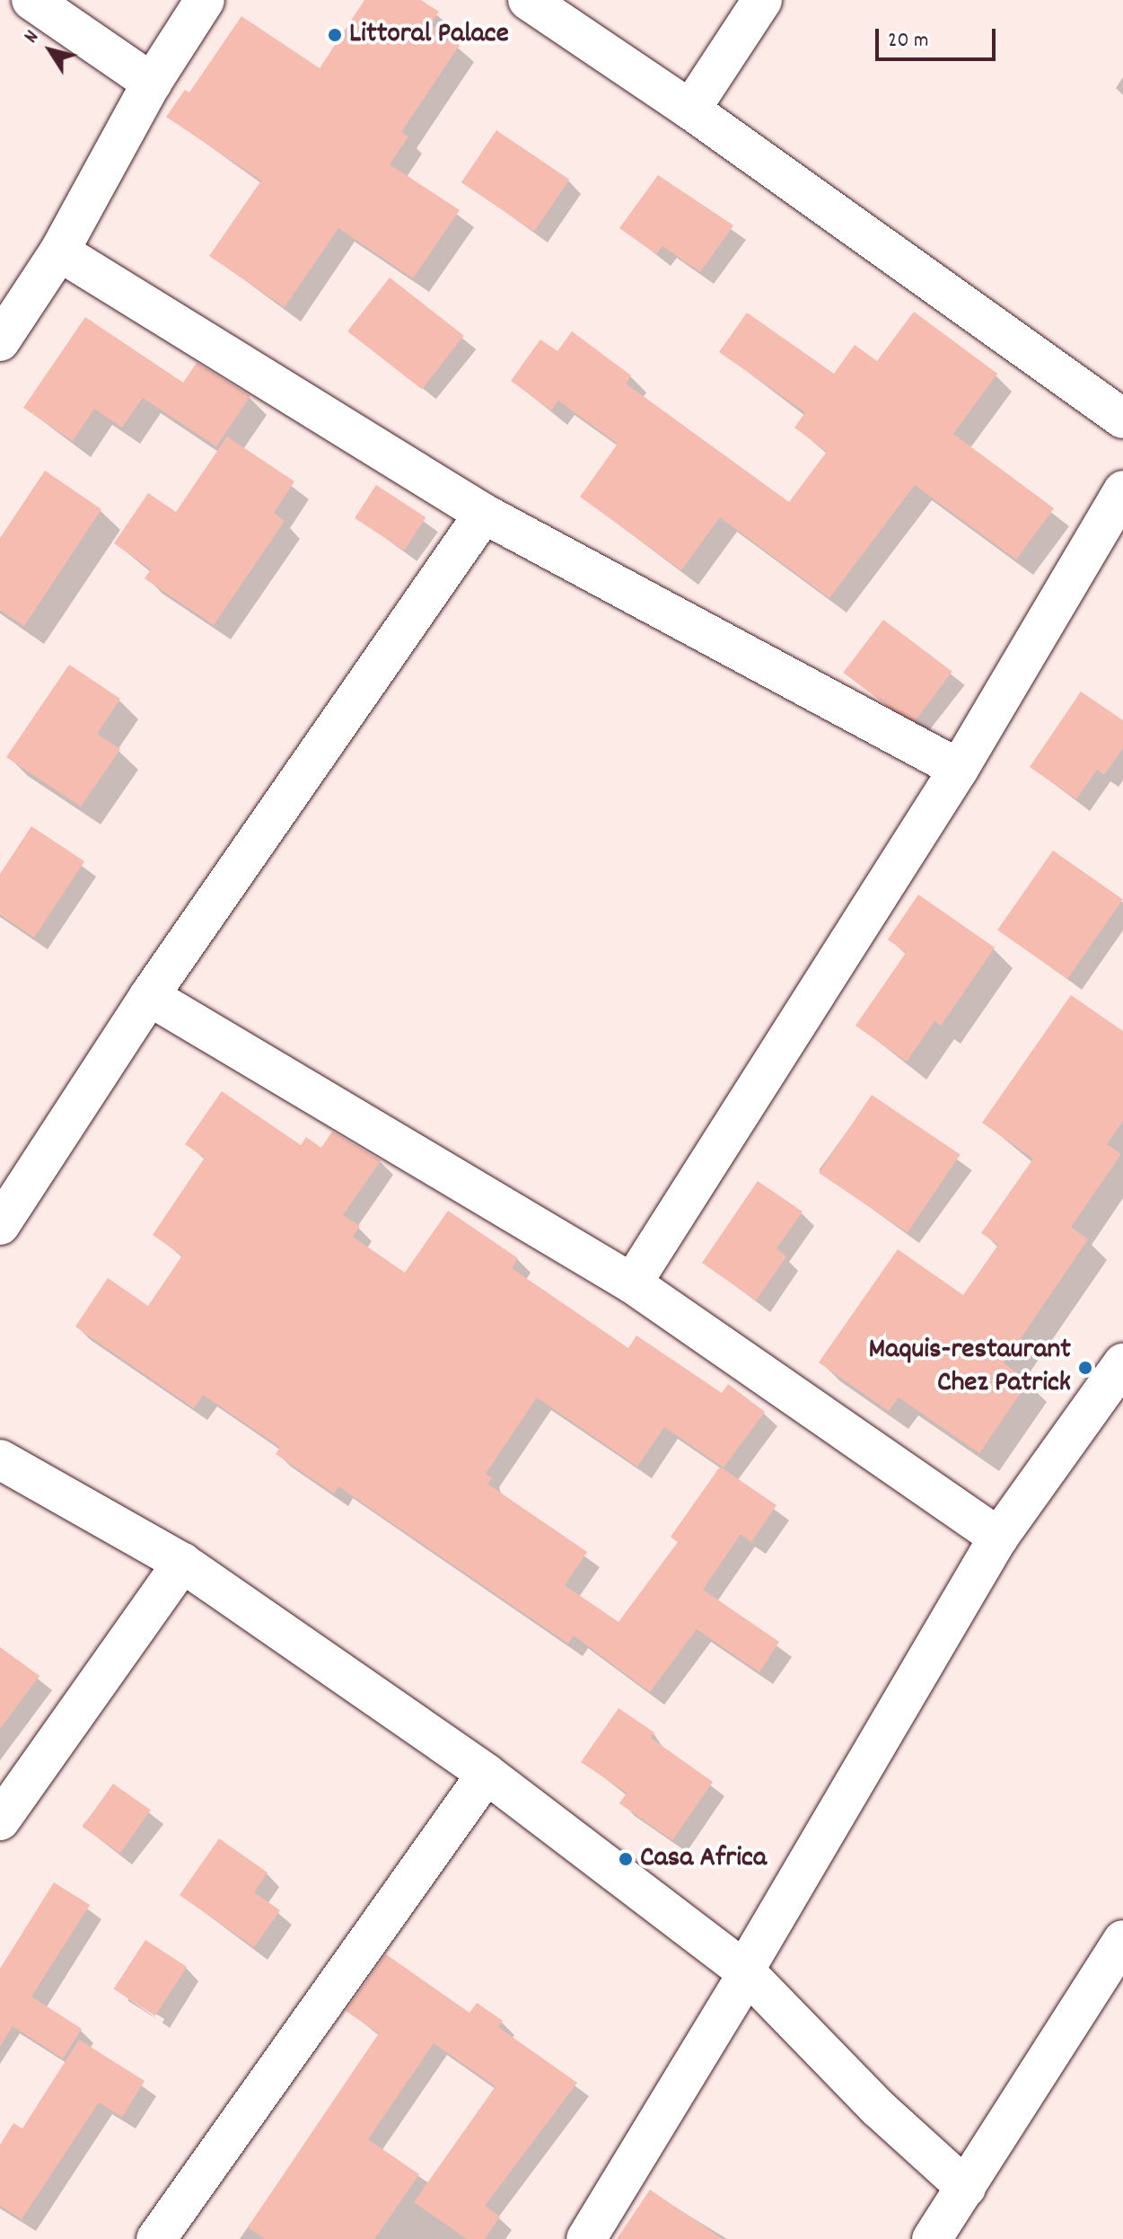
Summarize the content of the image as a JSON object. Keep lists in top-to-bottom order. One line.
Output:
{"places":["Littoral Palace","Maquis-restaurant Chez Patrick","Casa Africa"],"scale_bar":"20 m","north":"top left"}
